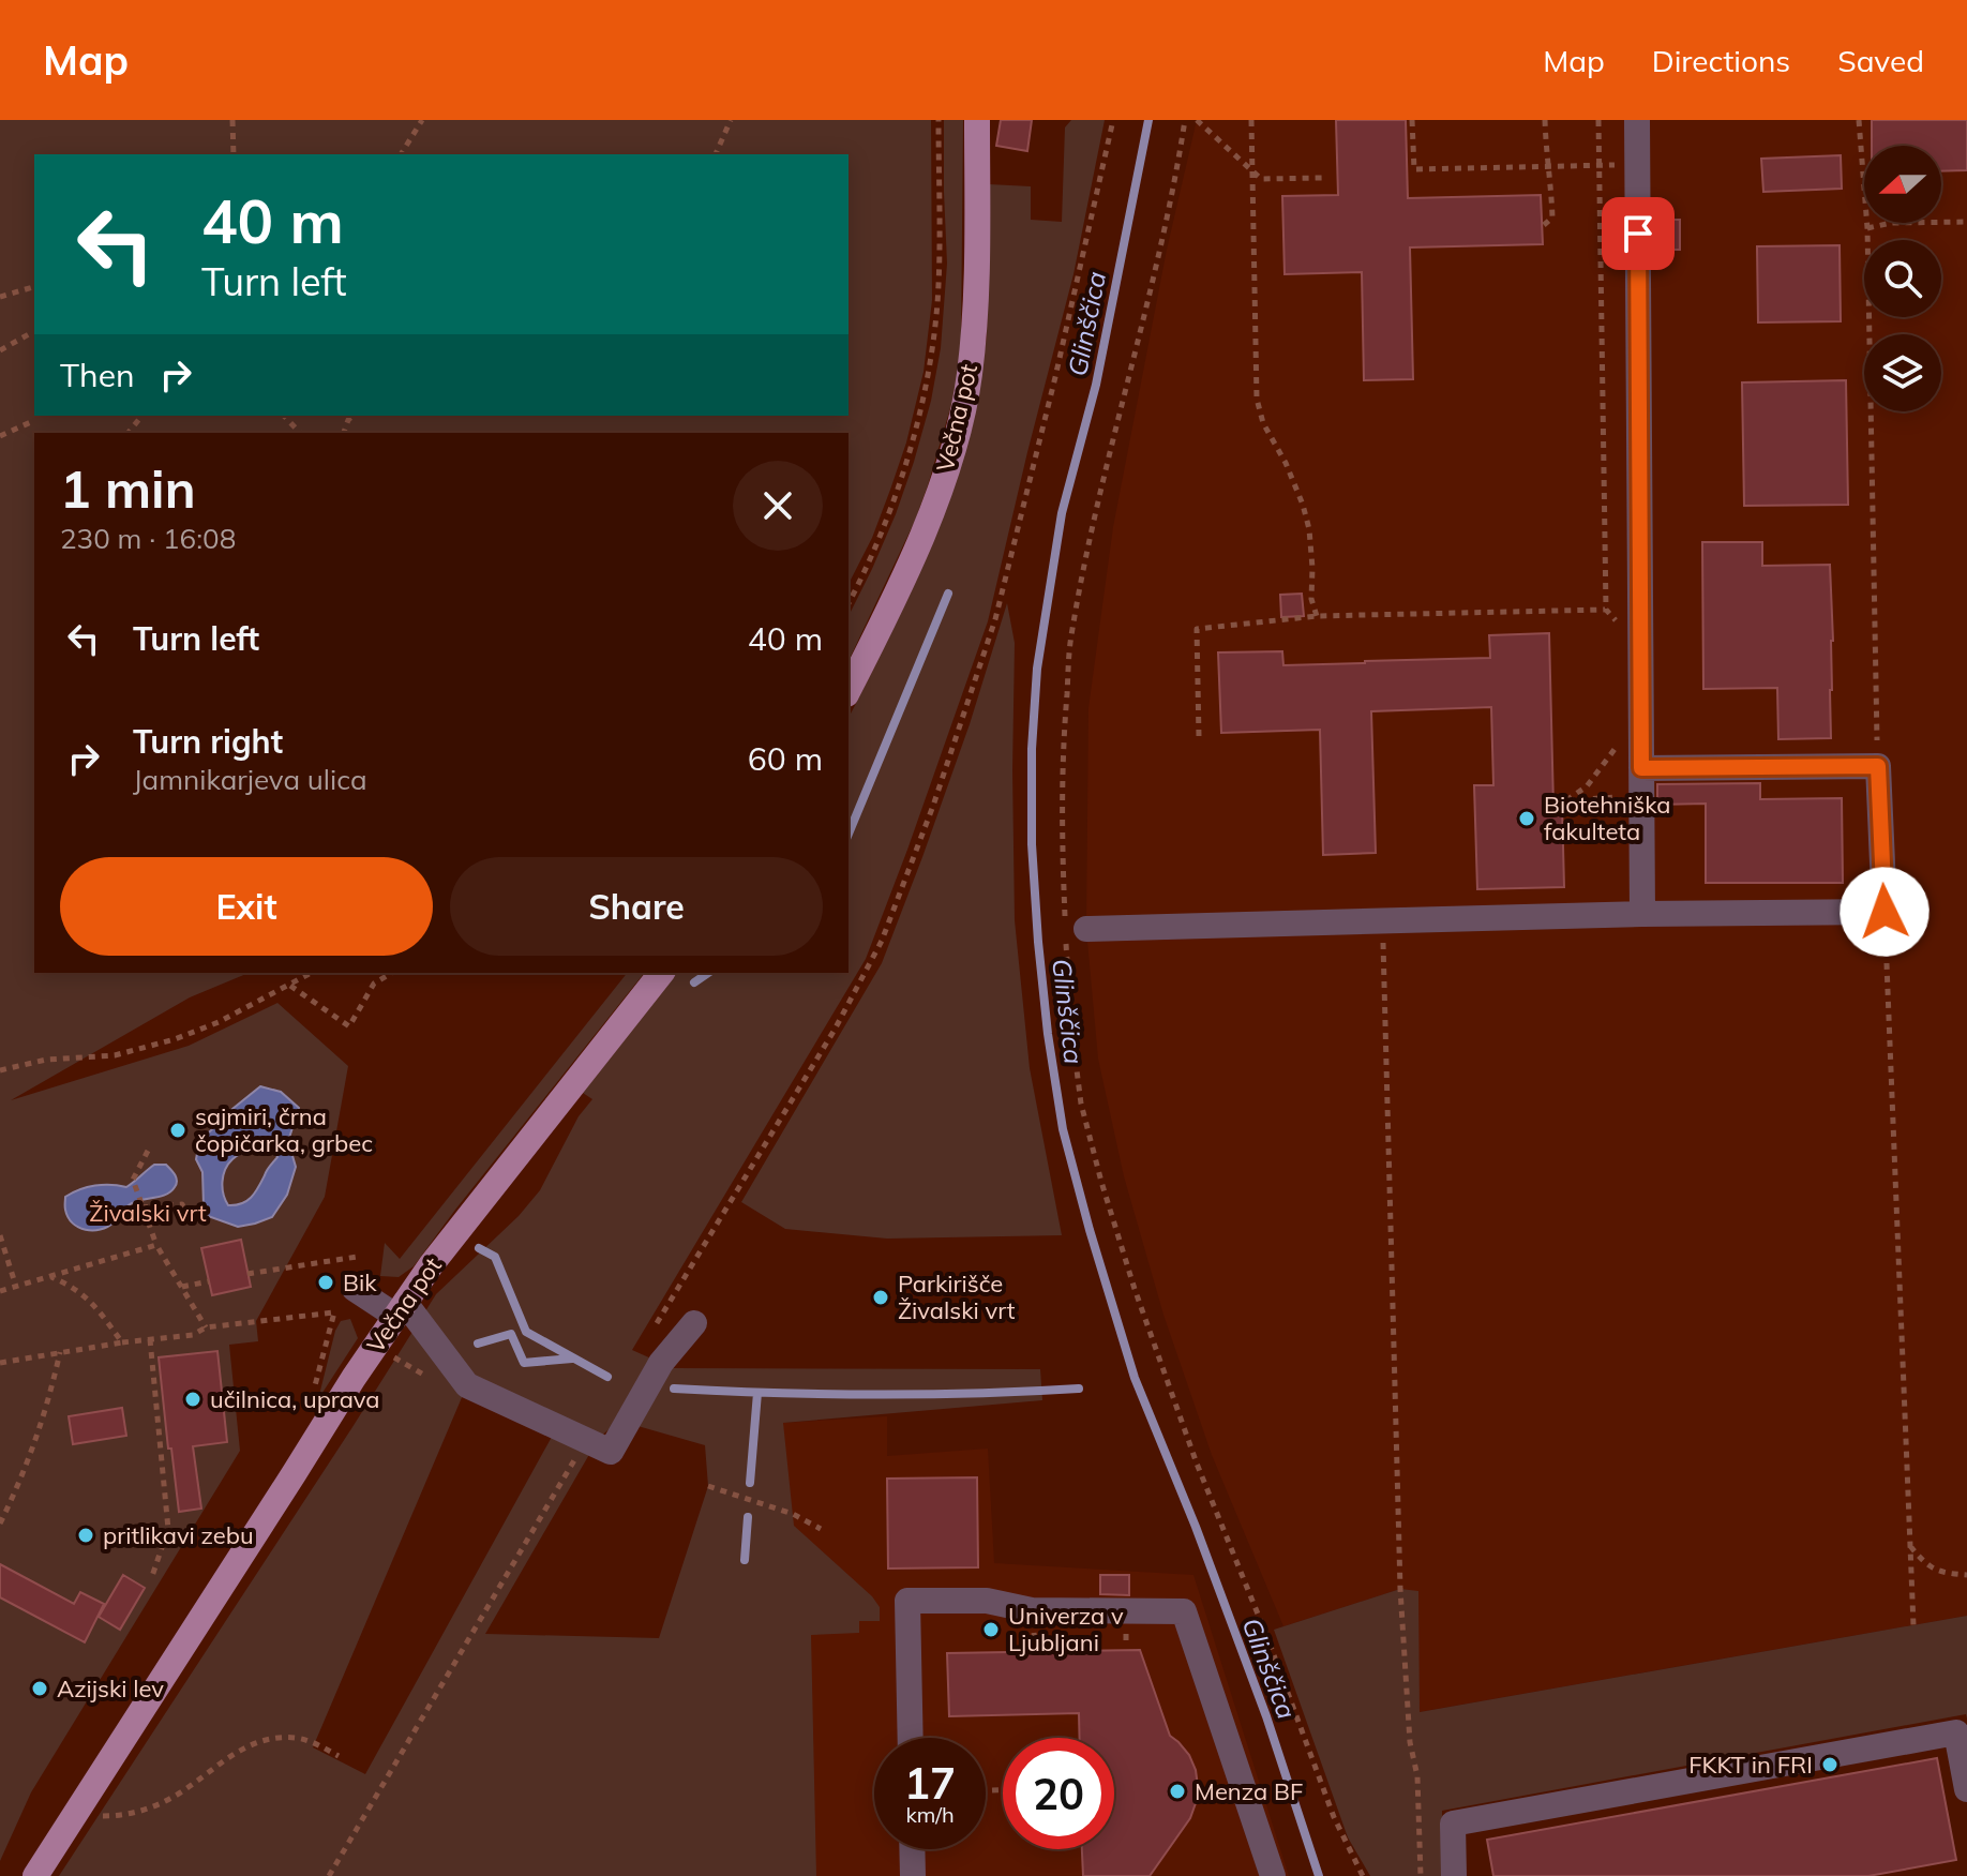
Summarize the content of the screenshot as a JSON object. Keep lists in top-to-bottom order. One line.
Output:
{"streets":{"main road":["Večna pot"]},"water":["Glinščica"],"parks":["Živalski vrt"],"places":["Biotehniška fakulteta","sajmiri, črna čopičarka, grbec","Bik","Parkirišče Živalski vrt","učilnica, uprava","pritlikavi zebu","Univerza v Ljubljani","Azijski lev","FKKT in FRI","Menza BF"],"north":"left","page":{"header":"Map","nav":["Map","Directions","Saved"],"turn":["40 m","Turn left"],"then":"Then","heading":["1 min","230 m · 16:08"],"list":[{"name":"Turn left","value":"40 m"},{"name":"Turn right","note":"Jamnikarjeva ulica","value":"60 m"}],"buttons":["Exit","Share"],"speed":"17 km/h","limit":"20"}}
